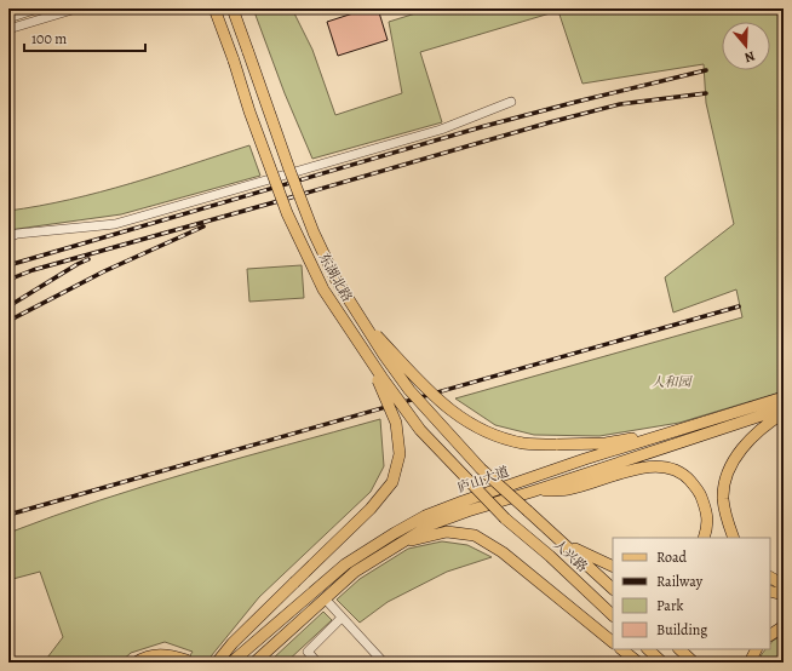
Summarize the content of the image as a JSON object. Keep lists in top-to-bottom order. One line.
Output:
{"streets":{"main road":["东湖北路","庐山大道","人兴路"]},"crossings":[["东湖北路","人兴路"]],"parks":["人和园"],"legend":["Road","Railway","Park","Building"],"scale_bar":"100 m","north":"bottom"}
